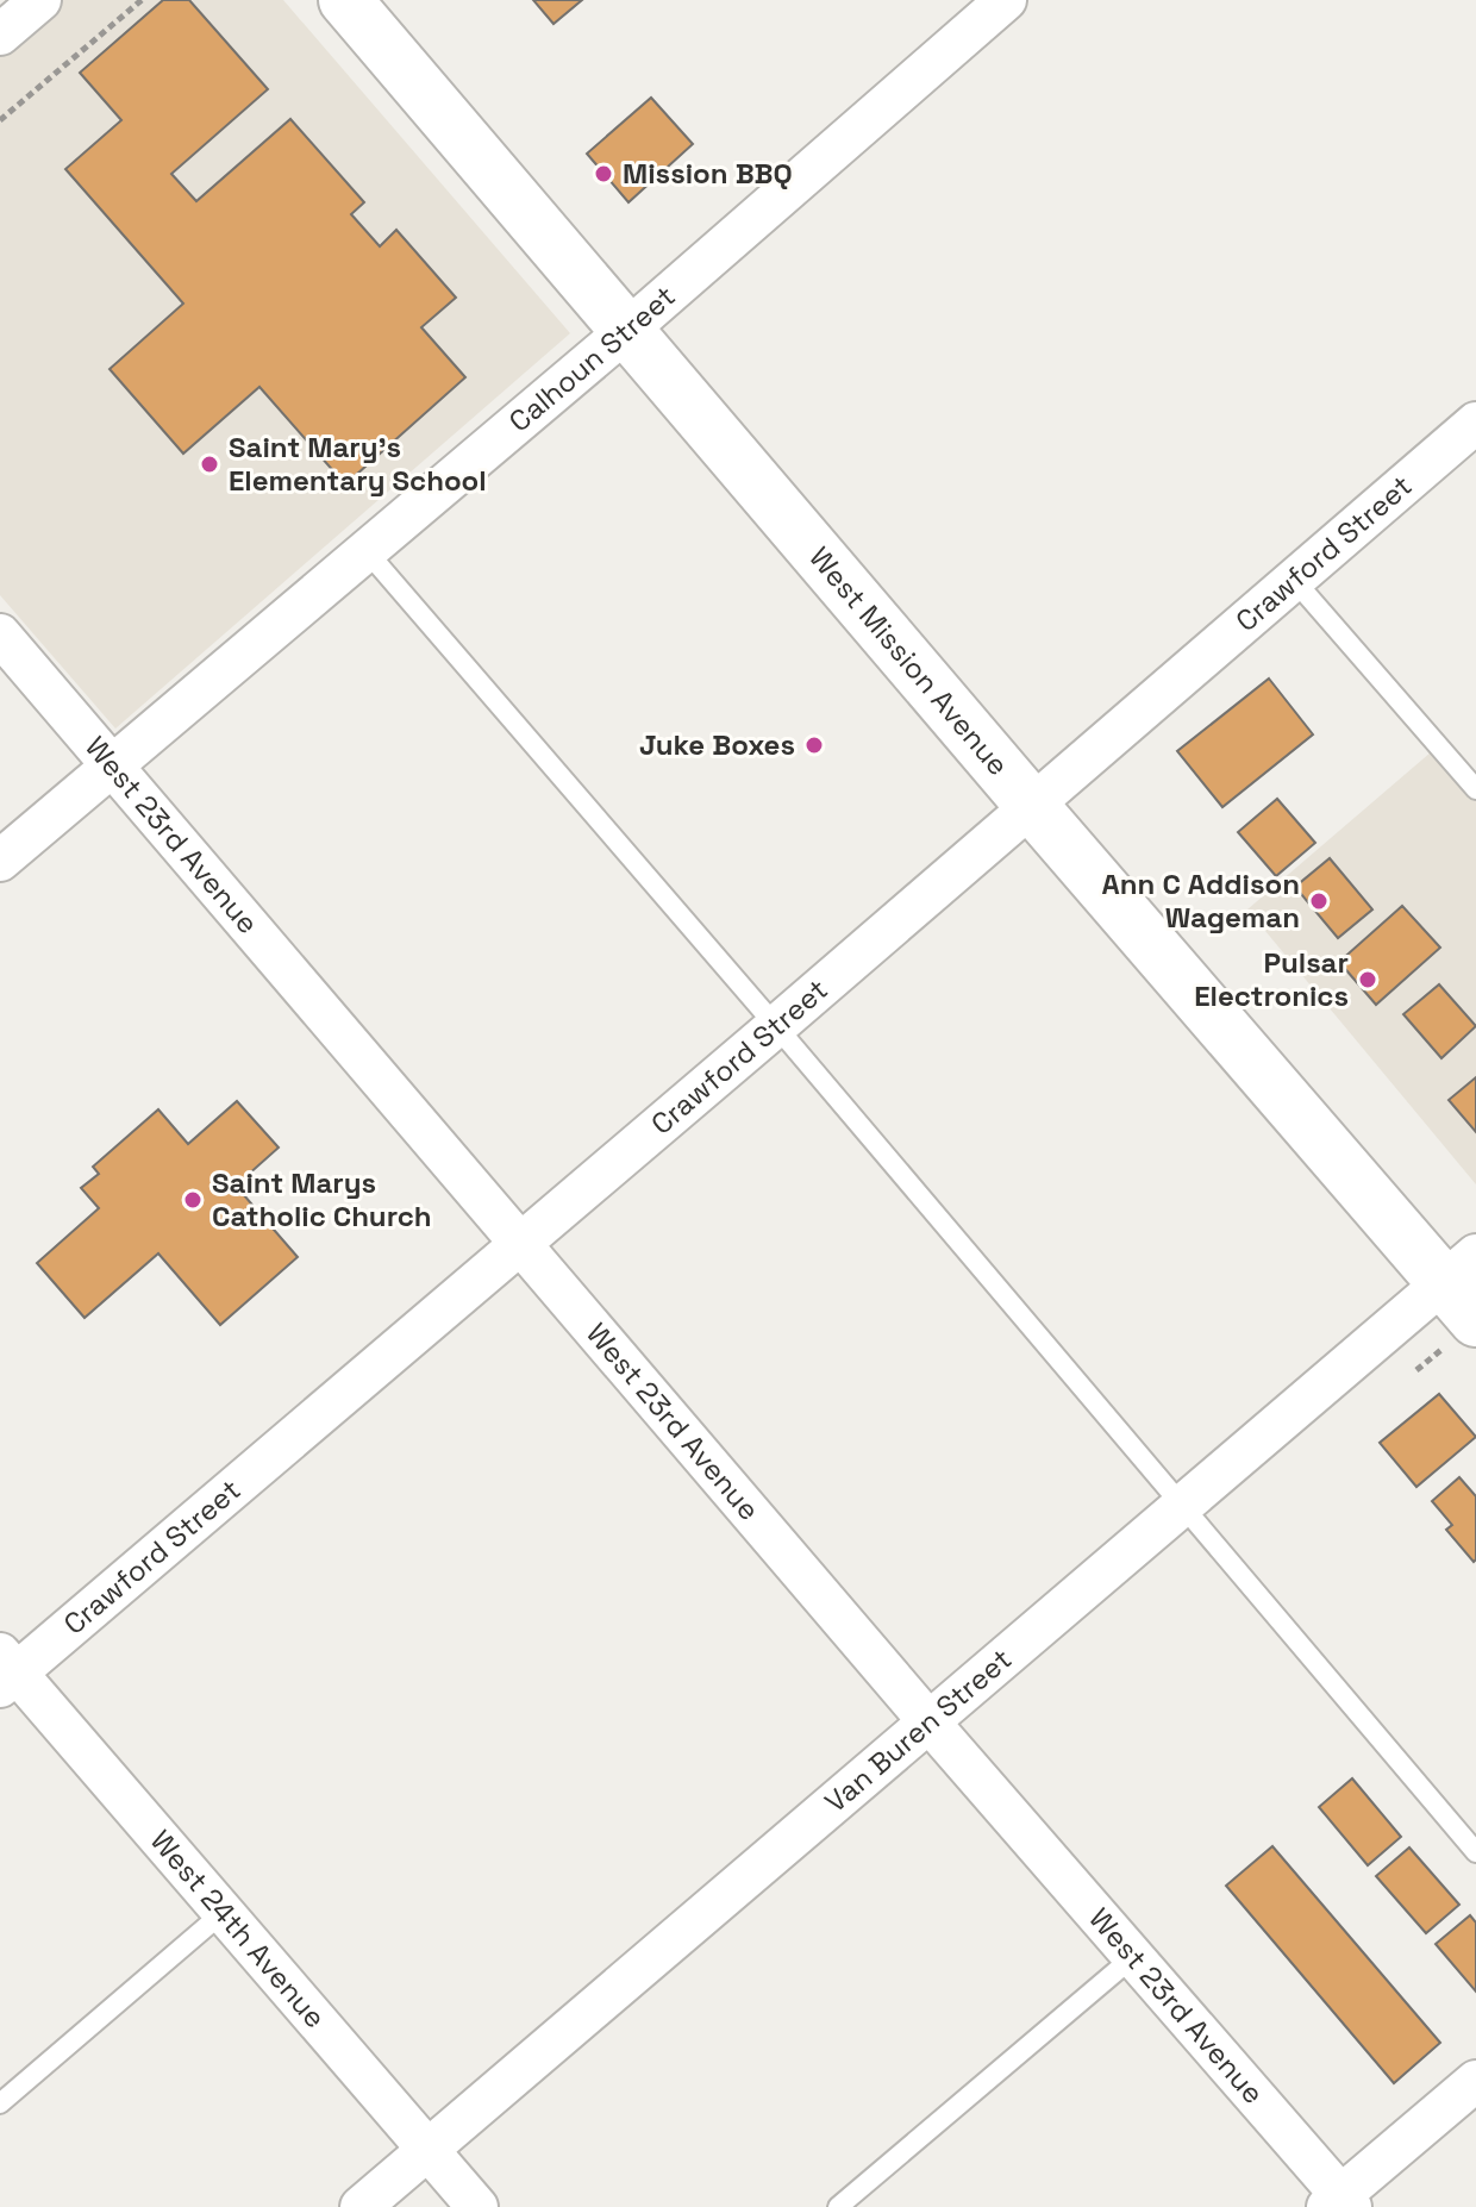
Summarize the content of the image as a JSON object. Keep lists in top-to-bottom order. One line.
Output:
{"streets":{"main road":["West Mission Avenue"],"street":["Calhoun Street","Crawford Street","West 23rd Avenue","Van Buren Street","West 24th Avenue"]},"crossings":[["Calhoun Street","West Mission Avenue"],["Calhoun Street","West 23rd Avenue"],["Crawford Street","West Mission Avenue"],["Crawford Street","West 23rd Avenue"],["Crawford Street","West 24th Avenue"],["West Mission Avenue","Van Buren Street"],["West 23rd Avenue","Van Buren Street"],["Van Buren Street","West 24th Avenue"]],"places":["Mission BBQ","Saint Mary's Elementary School","Juke Boxes","Ann C Addison Wageman","Pulsar Electronics","Saint Marys Catholic Church"]}
